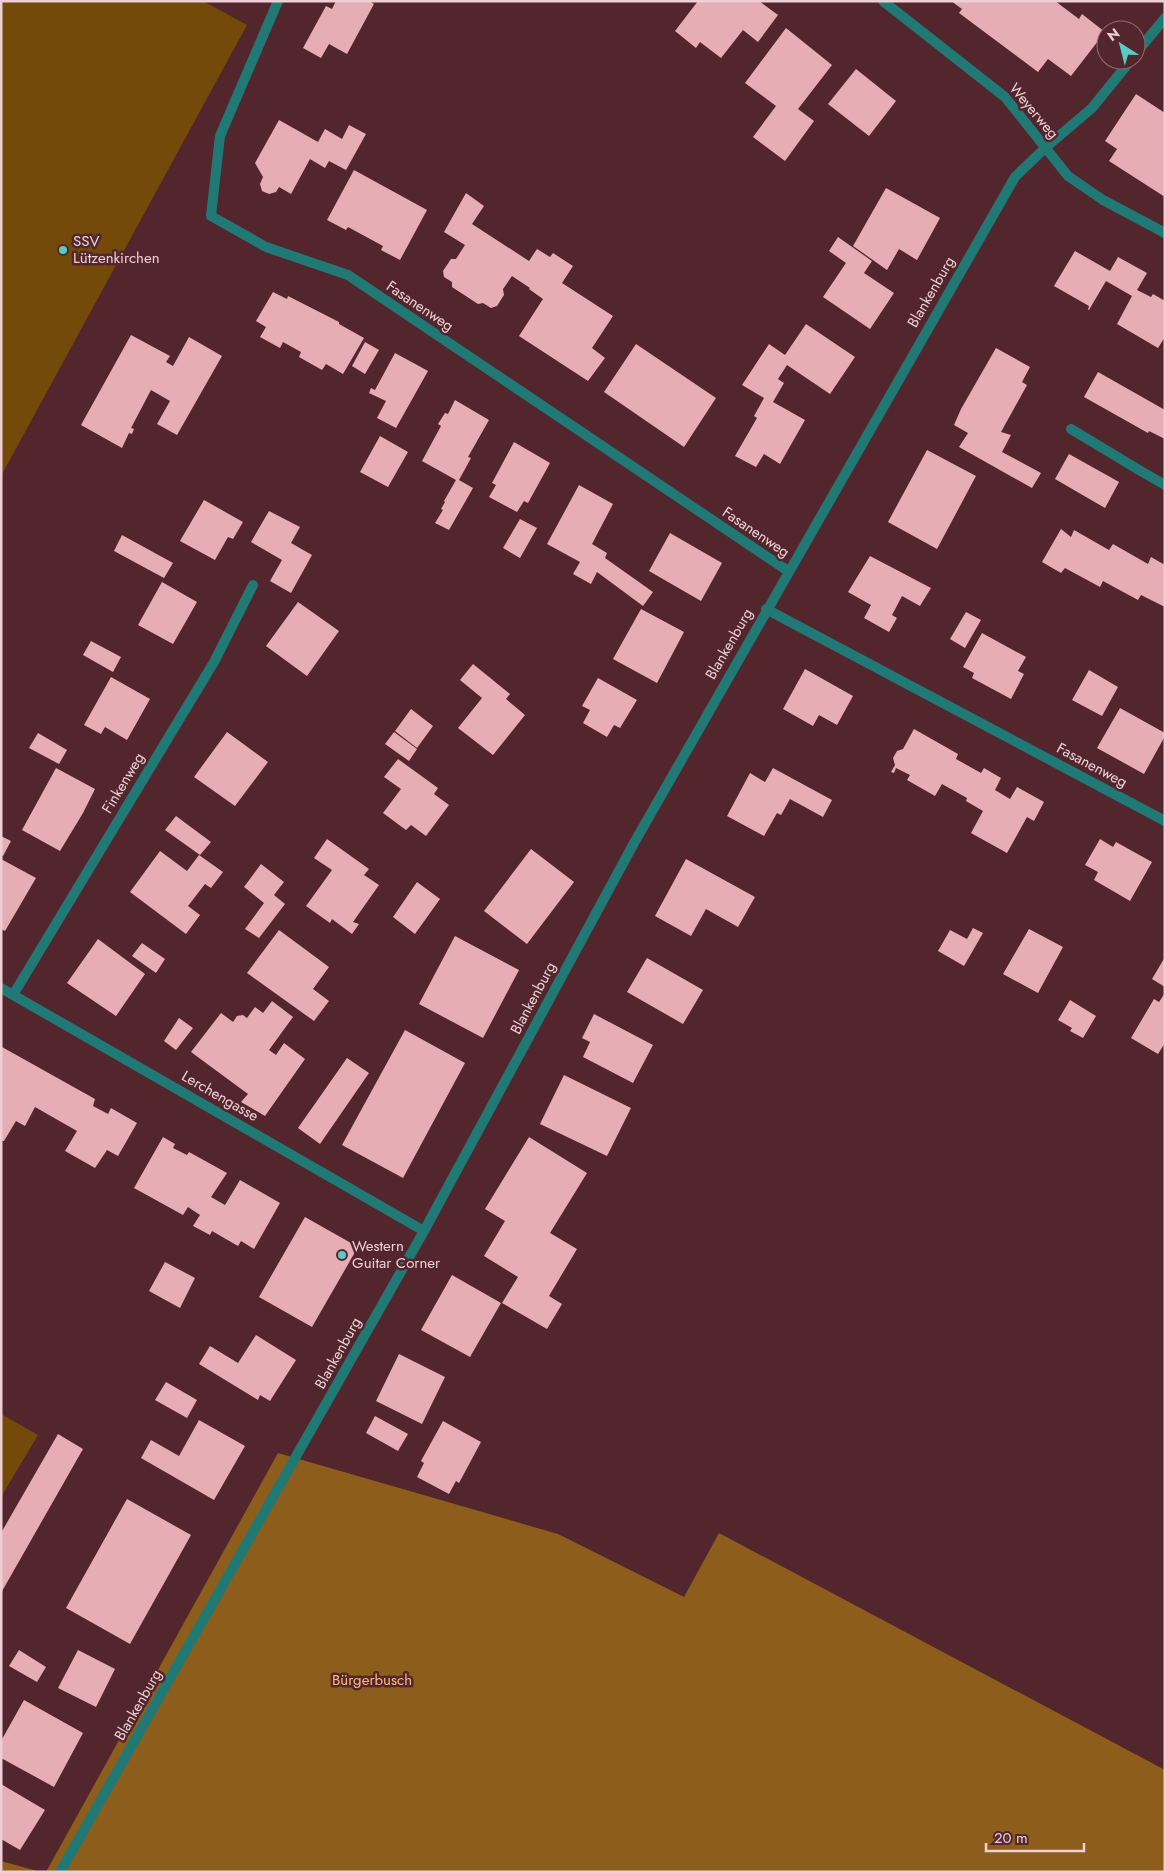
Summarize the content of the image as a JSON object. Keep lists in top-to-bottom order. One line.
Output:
{"streets":{"street":["Weyerweg","Blankenburg","Fasanenweg","Finkenweg","Lerchengasse"]},"crossings":[["Weyerweg","Blankenburg"],["Blankenburg","Fasanenweg"],["Blankenburg","Lerchengasse"],["Finkenweg","Lerchengasse"]],"parks":["Bürgerbusch"],"places":["SSV Lützenkirchen","Western Guitar Corner"],"scale_bar":"20 m","north":"top left"}
